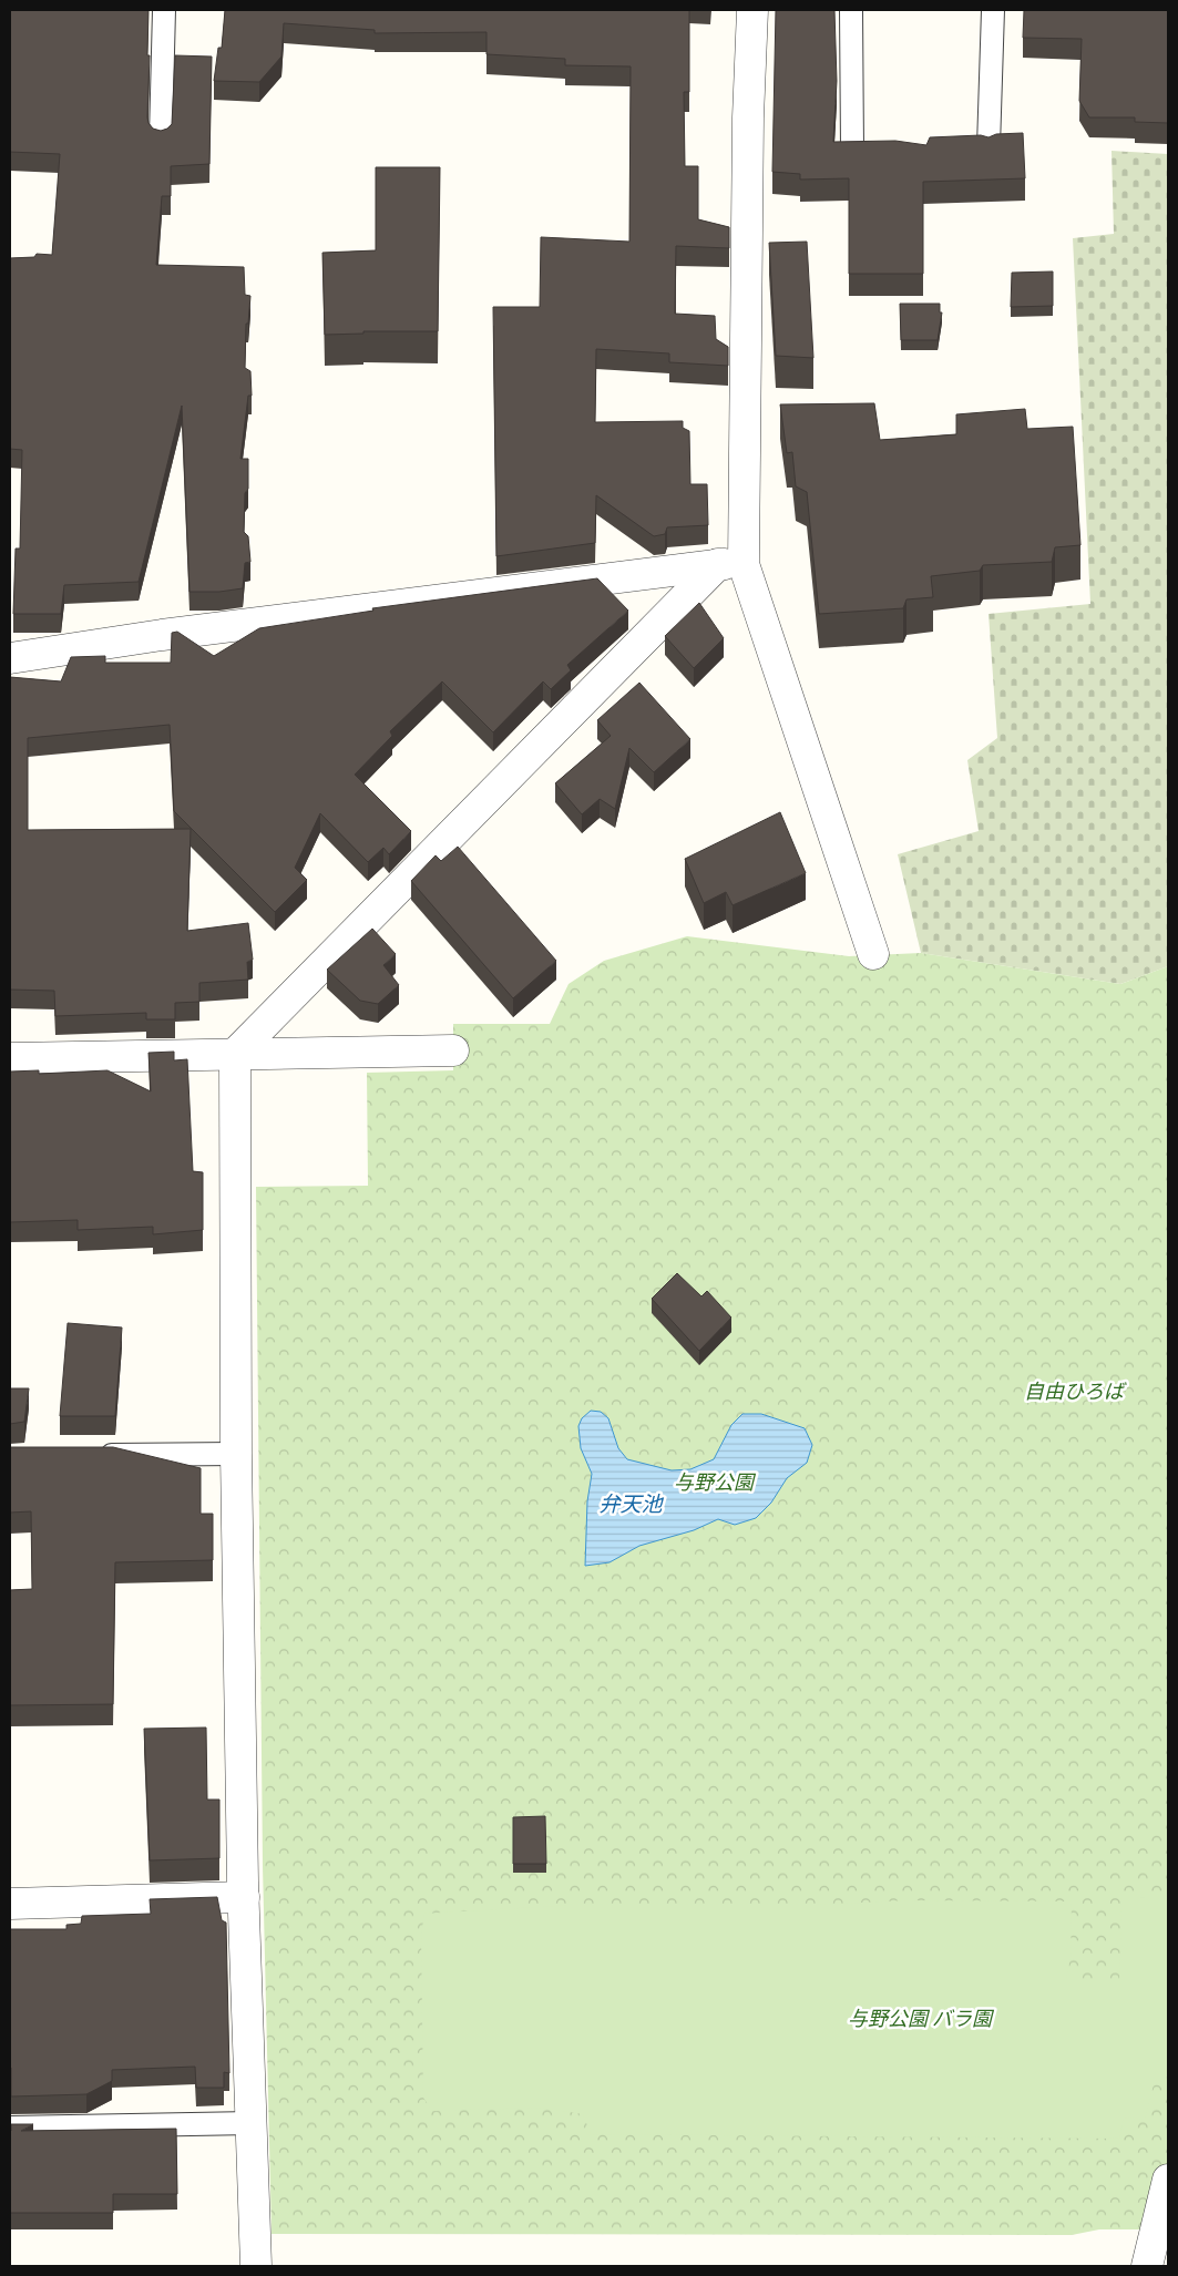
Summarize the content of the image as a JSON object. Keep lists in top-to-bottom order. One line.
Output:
{"water":["弁天池"],"parks":["自由ひろば","与野公園","与野公園 バラ園"]}
